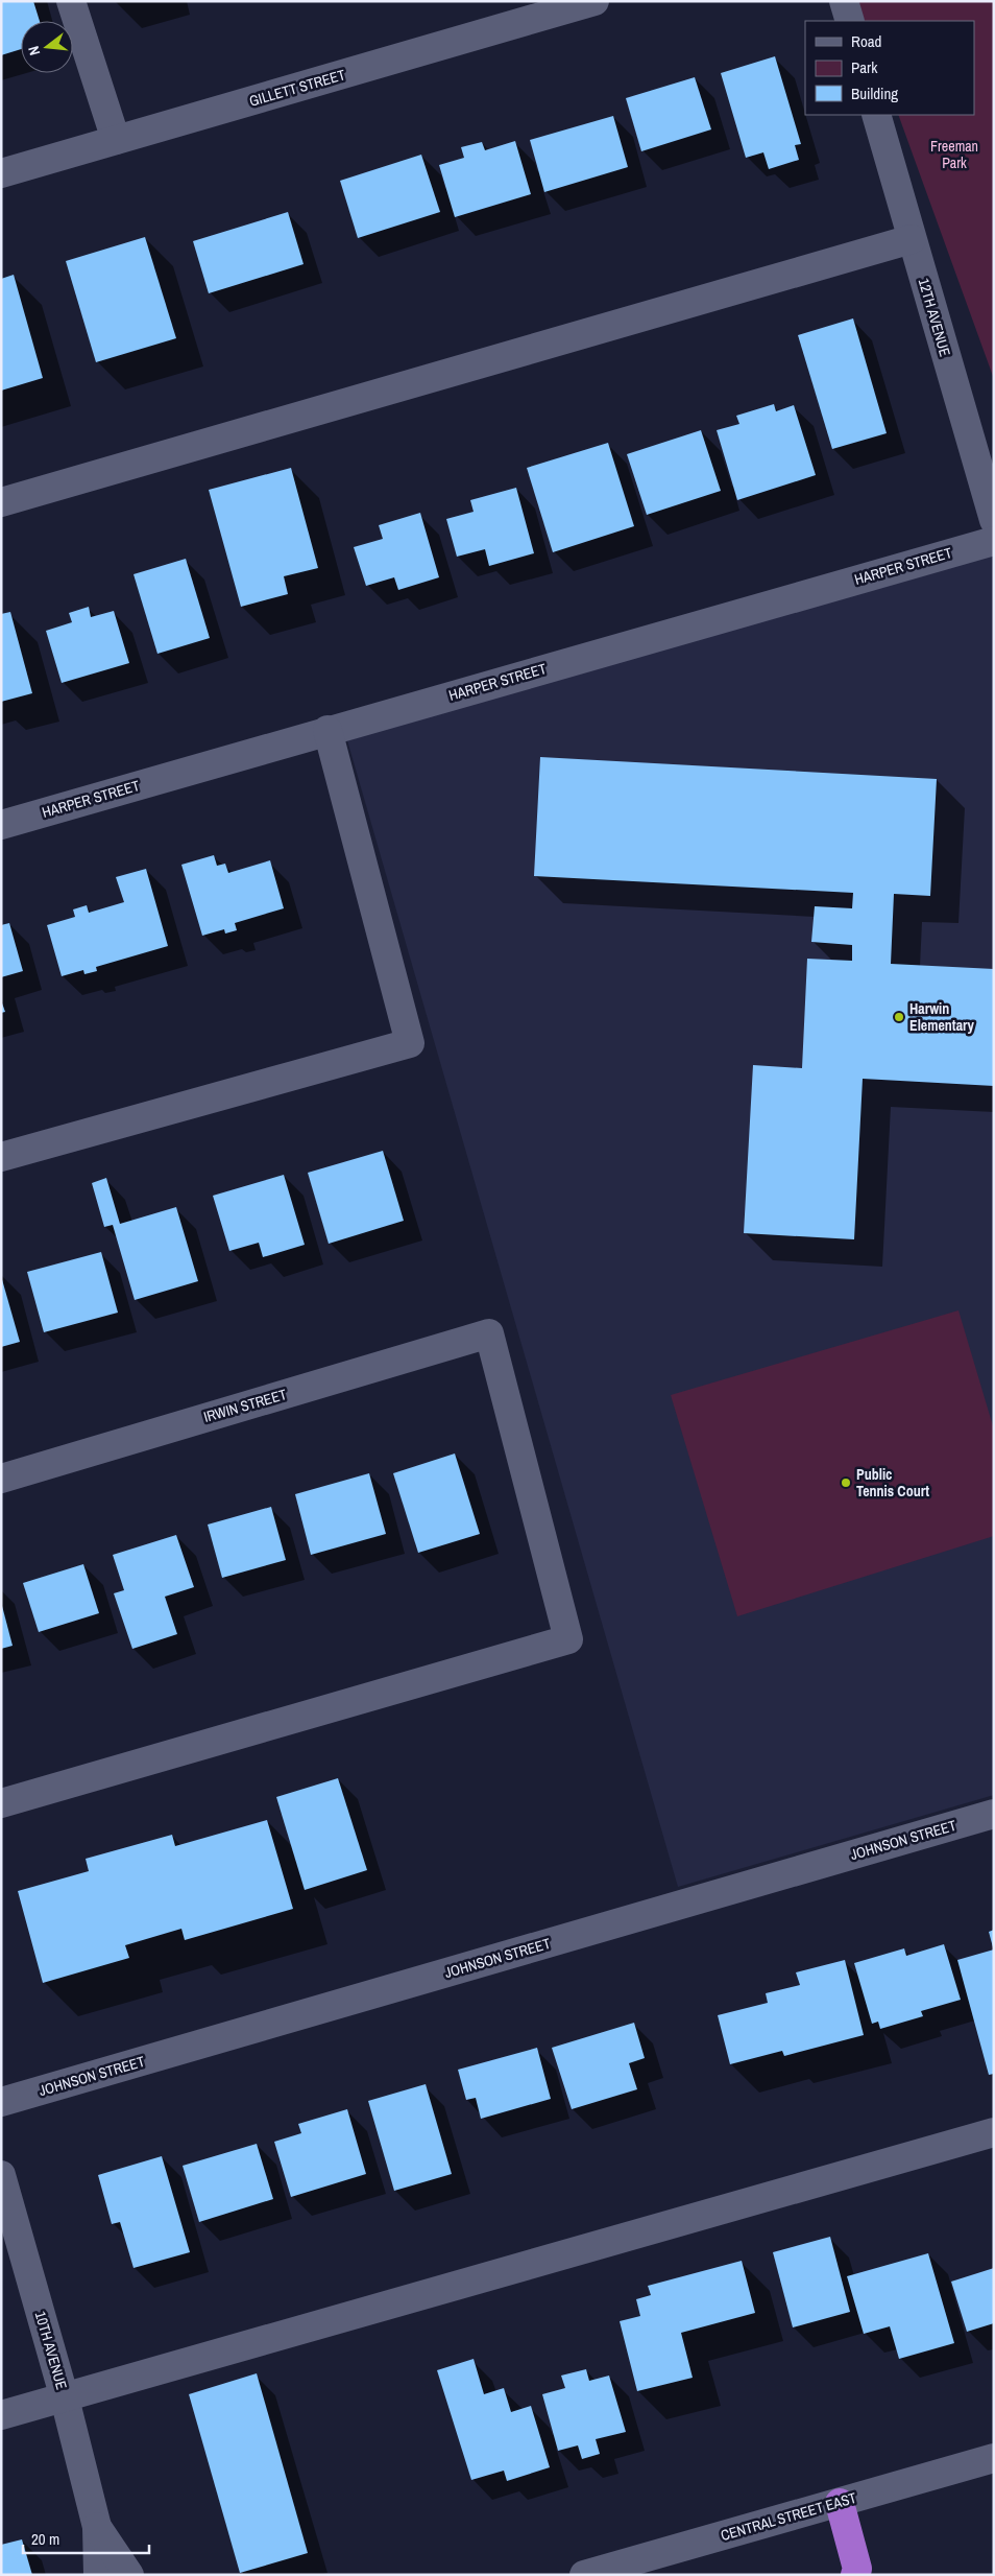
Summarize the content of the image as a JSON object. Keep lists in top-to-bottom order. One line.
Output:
{"streets":{"street":["GILLETT STREET","12TH AVENUE","HARPER STREET","IRWIN STREET","JOHNSON STREET","10TH AVENUE","CENTRAL STREET EAST"]},"parks":["Freeman Park"],"places":["Harwin Elementary","Public Tennis Court"],"legend":["Road","Park","Building"],"scale_bar":"20 m","north":"left"}
